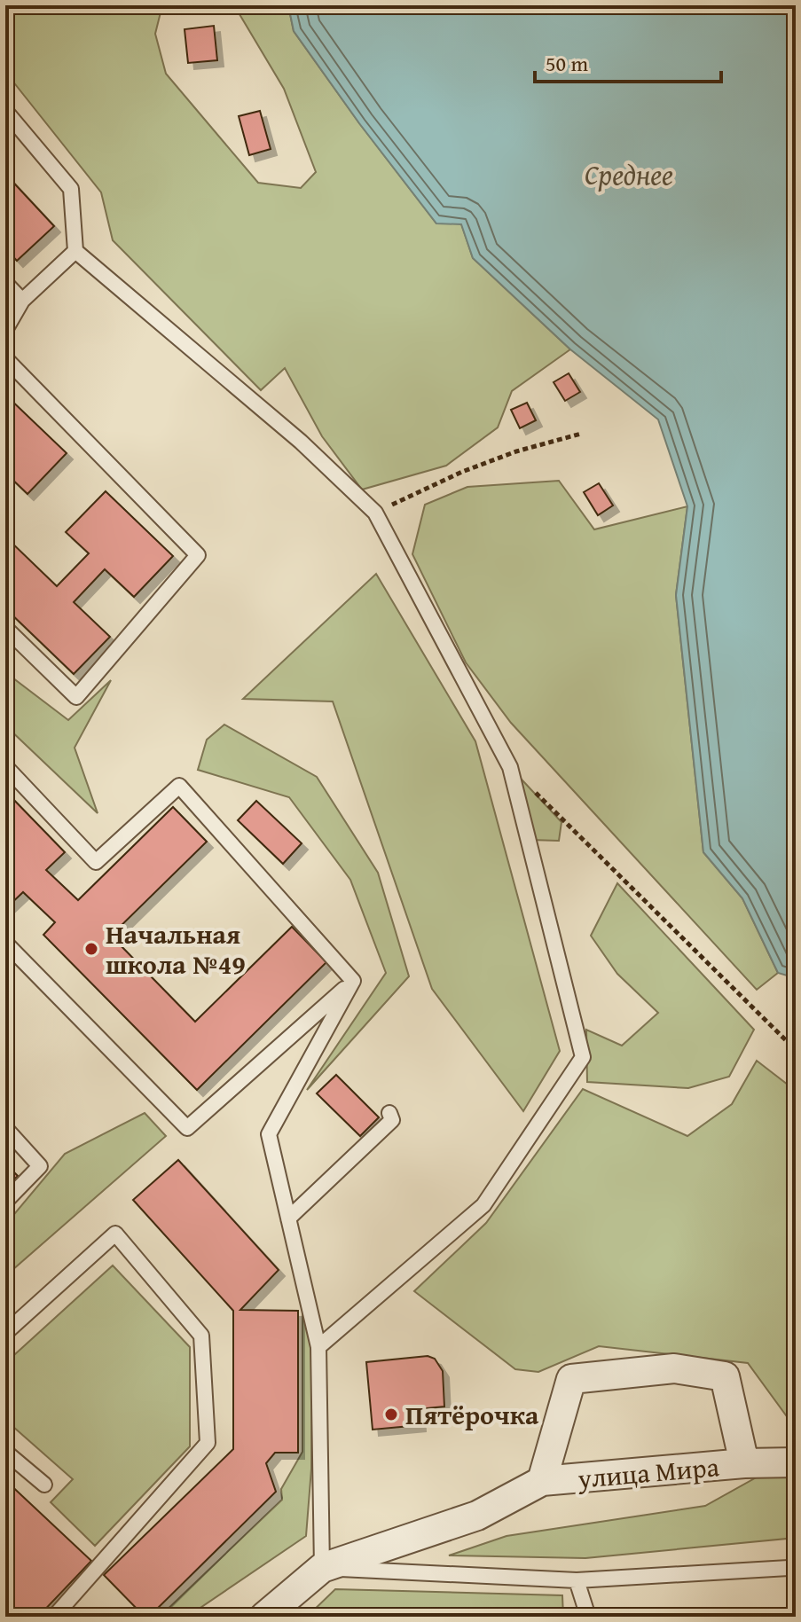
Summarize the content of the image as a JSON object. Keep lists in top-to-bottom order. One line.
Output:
{"streets":{"street":["улица Мира"]},"water":["Среднее"],"places":["Начальная школа №49","Пятёрочка"],"scale_bar":"50 m"}
